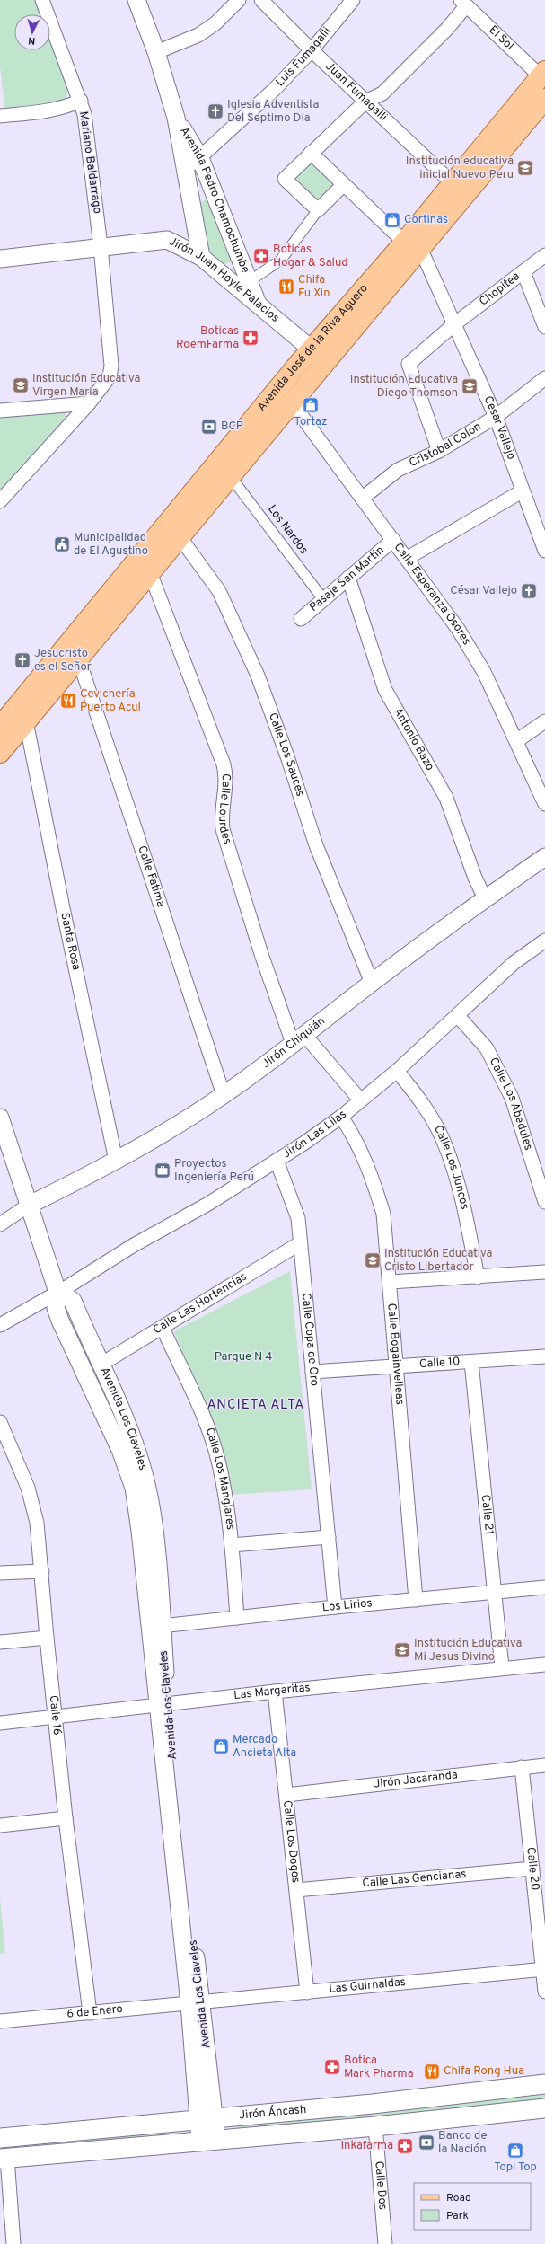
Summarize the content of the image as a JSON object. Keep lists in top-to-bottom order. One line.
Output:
{"streets":{"main road":["Avenida José de la Riva Aguero","Jirón Áncash"],"street":["El Sol","Luis Fumagalli","Juan Fumagalli","Mariano Baldarrago","Avenida Pedro Chamochumbe","Jirón Juan Hoyle Palacios","Chopitea","Cesar Vallejo","Cristobal Colon","Los Nardos","Pasaje San Martin","Calle Esperanza Osores","Antonio Bazo","Calle Los Sauces","Calle Lourdes","Calle Fatima","Santa Rosa","Jirón Chiquián","Calle Los Abedules","Jirón Las Lilas","Calle Los Juncos","Calle Las Hortencias","Calle Copa de Oro","Calle Bogainvelleas","Calle 10","Avenida Los Claveles","Calle Los Manglares","Calle 21","Los Lirios","Las Margaritas","Calle 16","Jirón Jacaranda","Calle Los Dogos","Calle 20","Calle Las Gencianas","Las Guirnaldas","6 de Enero","Calle Dos"]},"crossings":[["El Sol","Avenida José de la Riva Aguero"],["Luis Fumagalli","Juan Fumagalli"],["Luis Fumagalli","Avenida Pedro Chamochumbe"],["Juan Fumagalli","Avenida José de la Riva Aguero"],["Mariano Baldarrago","Jirón Juan Hoyle Palacios"],["Avenida Pedro Chamochumbe","Jirón Juan Hoyle Palacios"],["Jirón Juan Hoyle Palacios","Avenida José de la Riva Aguero"],["Chopitea","Cesar Vallejo"],["Chopitea","Cristobal Colon"],["Avenida José de la Riva Aguero","Cesar Vallejo"],["Avenida José de la Riva Aguero","Los Nardos"],["Avenida José de la Riva Aguero","Calle Esperanza Osores"],["Avenida José de la Riva Aguero","Calle Los Sauces"],["Avenida José de la Riva Aguero","Calle Lourdes"],["Avenida José de la Riva Aguero","Calle Fatima"],["Avenida José de la Riva Aguero","Santa Rosa"],["Cesar Vallejo","Cristobal Colon"],["Cristobal Colon","Calle Esperanza Osores"],["Los Nardos","Pasaje San Martin"],["Pasaje San Martin","Calle Esperanza Osores"],["Pasaje San Martin","Antonio Bazo"],["Antonio Bazo","Jirón Chiquián"],["Calle Los Sauces","Jirón Chiquián"],["Calle Lourdes","Jirón Chiquián"],["Calle Lourdes","Jirón Las Lilas"],["Calle Fatima","Jirón Chiquián"],["Santa Rosa","Jirón Chiquián"],["Jirón Chiquián","Avenida Los Claveles"],["Calle Los Abedules","Jirón Las Lilas"],["Jirón Las Lilas","Calle Los Juncos"],["Jirón Las Lilas","Calle Copa de Oro"],["Jirón Las Lilas","Calle Bogainvelleas"],["Jirón Las Lilas","Avenida Los Claveles"],["Calle Las Hortencias","Calle Copa de Oro"],["Calle Las Hortencias","Avenida Los Claveles"],["Calle Las Hortencias","Calle Los Manglares"],["Calle Copa de Oro","Calle 10"],["Calle Copa de Oro","Los Lirios"],["Calle Bogainvelleas","Calle 10"],["Calle Bogainvelleas","Los Lirios"],["Calle 10","Calle 21"],["Avenida Los Claveles","Los Lirios"],["Avenida Los Claveles","Las Margaritas"],["Avenida Los Claveles","Las Guirnaldas"],["Avenida Los Claveles","6 de Enero"],["Avenida Los Claveles","Jirón Áncash"],["Calle Los Manglares","Los Lirios"],["Calle 21","Los Lirios"],["Calle 21","Las Margaritas"],["Las Margaritas","Calle 16"],["Las Margaritas","Calle Los Dogos"],["Calle 16","6 de Enero"],["Jirón Jacaranda","Calle Los Dogos"],["Jirón Jacaranda","Calle 20"],["Calle Los Dogos","Calle Las Gencianas"],["Calle Los Dogos","Las Guirnaldas"],["Calle 20","Calle Las Gencianas"],["Calle 20","Las Guirnaldas"],["Las Guirnaldas","6 de Enero"],["Jirón Áncash","Calle Dos"]],"districts":["ANCIETA ALTA"],"parks":["Parque N 4"],"places":{"church":["Iglesia Adventista Del Septimo Dia","César Vallejo","Jesucristo es el Señor"],"school or university":["Institución educativa inicial Nuevo Peru","Institución Educativa Virgen Maria","Institución Educativa Diego Thomson","Institución Educativa Cristo Libertador","Institución Educativa Mi Jesus Divino"],"shop":["Cortinas","Tortaz","Mercado Ancieta Alta","Topi Top"],"pharmacy":["Boticas Hogar & Salud","Boticas RoemFarma","Botica Mark Pharma","Inkafarma"],"restaurant":["Chifa Fu Xin","Cevichería Puerto Acul","Chifa Rong Hua"],"bank":["BCP","Banco de la Nación"],"public building":["Municipalidad de El Agustino"],"office":["Proyectos Ingeniería Perú"]},"legend":["Road","Park"],"north":"bottom"}
